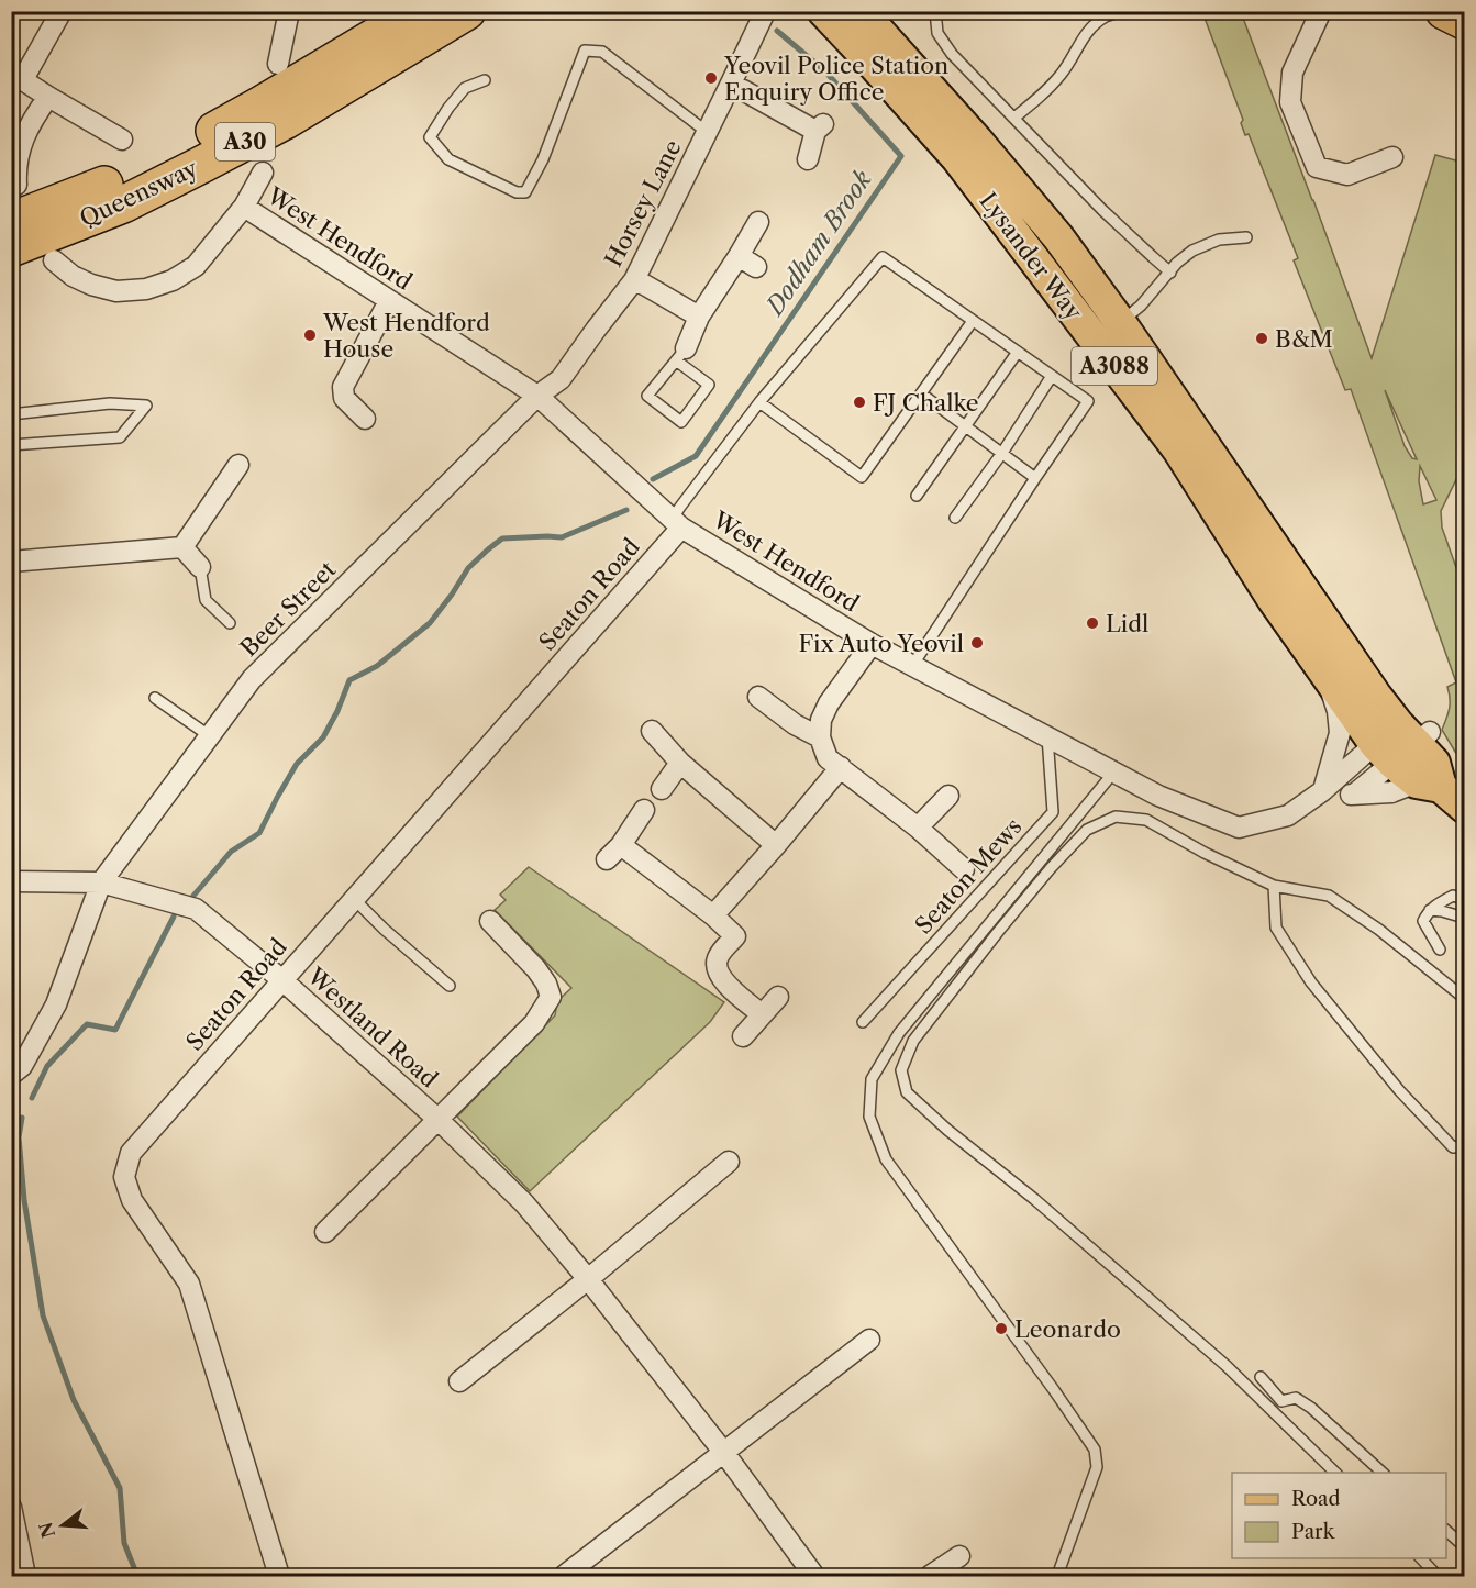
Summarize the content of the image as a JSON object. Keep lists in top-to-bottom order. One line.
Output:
{"streets":{"highway":["A30","Queensway"],"main road":["Lysander Way","A3088"],"street":["Horsey Lane","West Hendford","Seaton Road","Beer Street","Westland Road"],"lane":["Seaton Mews"]},"crossings":[["Horsey Lane","West Hendford"],["Horsey Lane","Beer Street"],["West Hendford","Lysander Way"],["West Hendford","A3088"],["West Hendford","Seaton Road"],["West Hendford","Beer Street"],["West Hendford","Seaton Mews"],["Lysander Way","A3088"],["Seaton Road","Westland Road"],["Beer Street","Westland Road"]],"water":["Dodham Brook"],"places":["Yeovil Police Station Enquiry Office","West Hendford House","B&M","FJ Chalke","Lidl","Fix Auto Yeovil","Leonardo"],"legend":["Road","Park"],"north":"left"}
